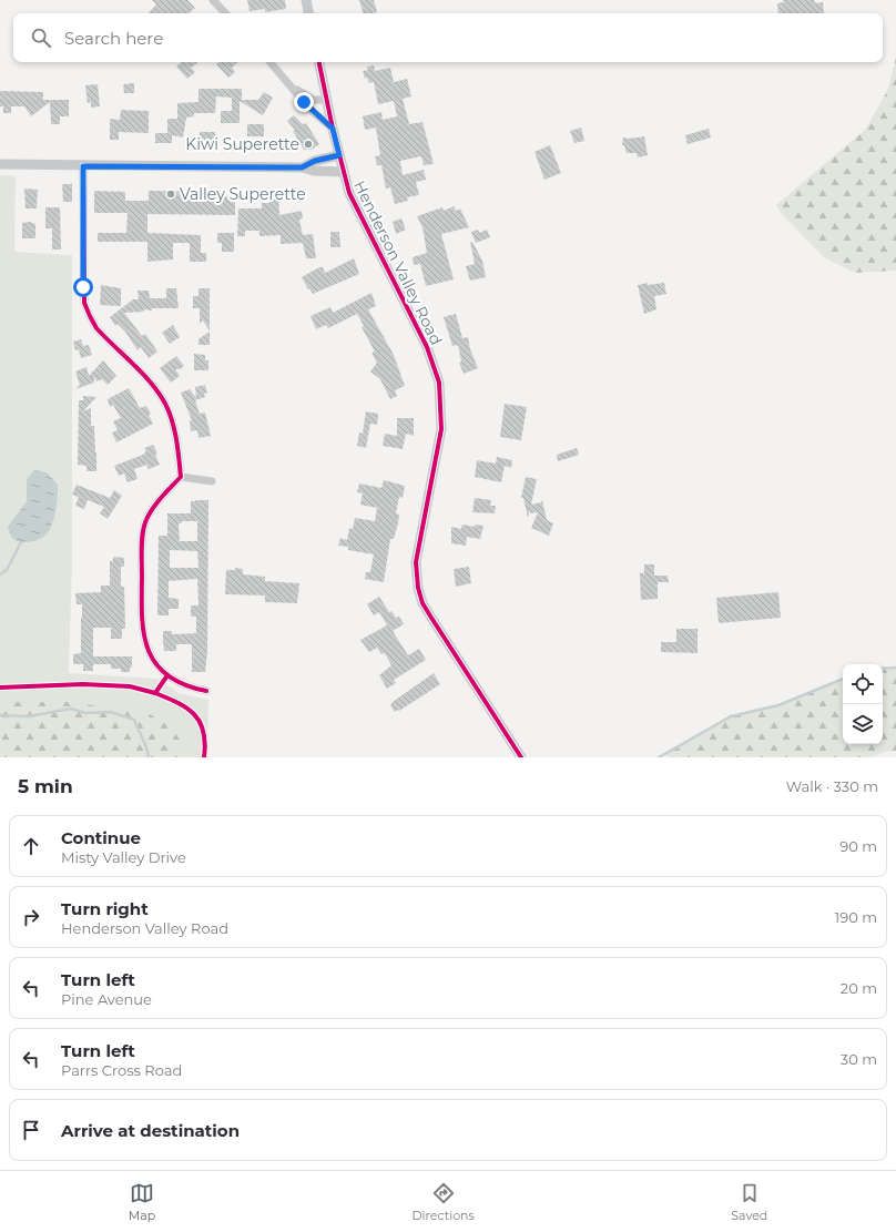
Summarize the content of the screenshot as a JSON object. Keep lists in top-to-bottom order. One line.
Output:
{"streets":{"street":["Henderson Valley Road"]},"places":["Kiwi Superette","Valley Superette"],"page":{"search":"Search here","heading":["5 min","Walk · 330 m"],"list":[["Continue","Misty Valley Drive","90 m"],["Turn right","Henderson Valley Road","190 m"],["Turn left","Pine Avenue","20 m"],["Turn left","Parrs Cross Road","30 m"],"Arrive at destination"],"nav":["Map","Directions","Saved"]}}
